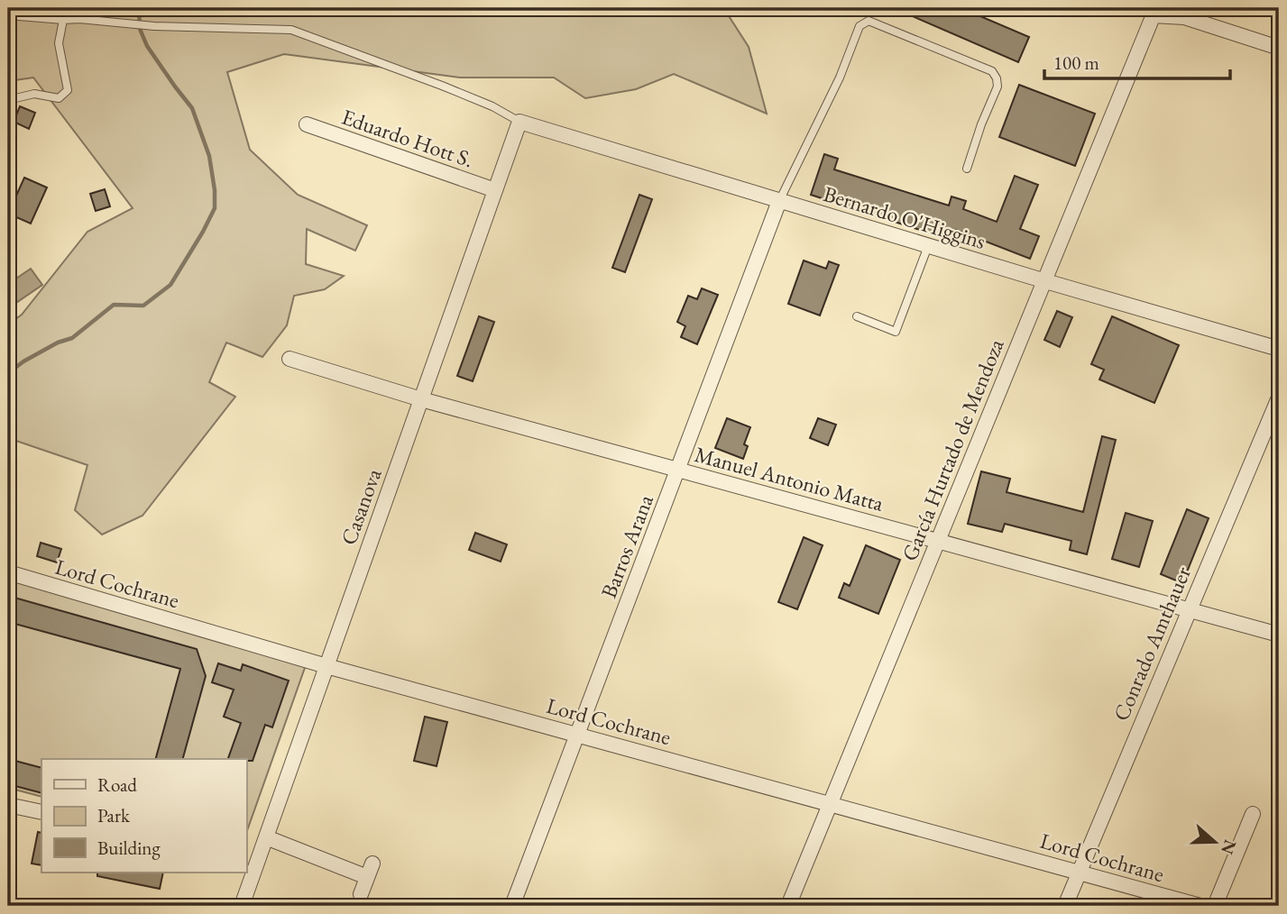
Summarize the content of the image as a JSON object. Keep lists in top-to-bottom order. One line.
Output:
{"streets":{"street":["Eduardo Hott S.","Bernardo O'Higgins","García Hurtado de Mendoza","Manuel Antonio Matta","Casanova","Barros Arana","Lord Cochrane","Conrado Amthauer"]},"crossings":[["Eduardo Hott S.","Casanova"],["Bernardo O'Higgins","García Hurtado de Mendoza"],["Bernardo O'Higgins","Casanova"],["Bernardo O'Higgins","Barros Arana"],["García Hurtado de Mendoza","Manuel Antonio Matta"],["García Hurtado de Mendoza","Lord Cochrane"],["Manuel Antonio Matta","Casanova"],["Manuel Antonio Matta","Barros Arana"],["Manuel Antonio Matta","Conrado Amthauer"],["Casanova","Lord Cochrane"],["Barros Arana","Lord Cochrane"],["Lord Cochrane","Conrado Amthauer"]],"legend":["Road","Park","Building"],"scale_bar":"100 m","north":"right"}
